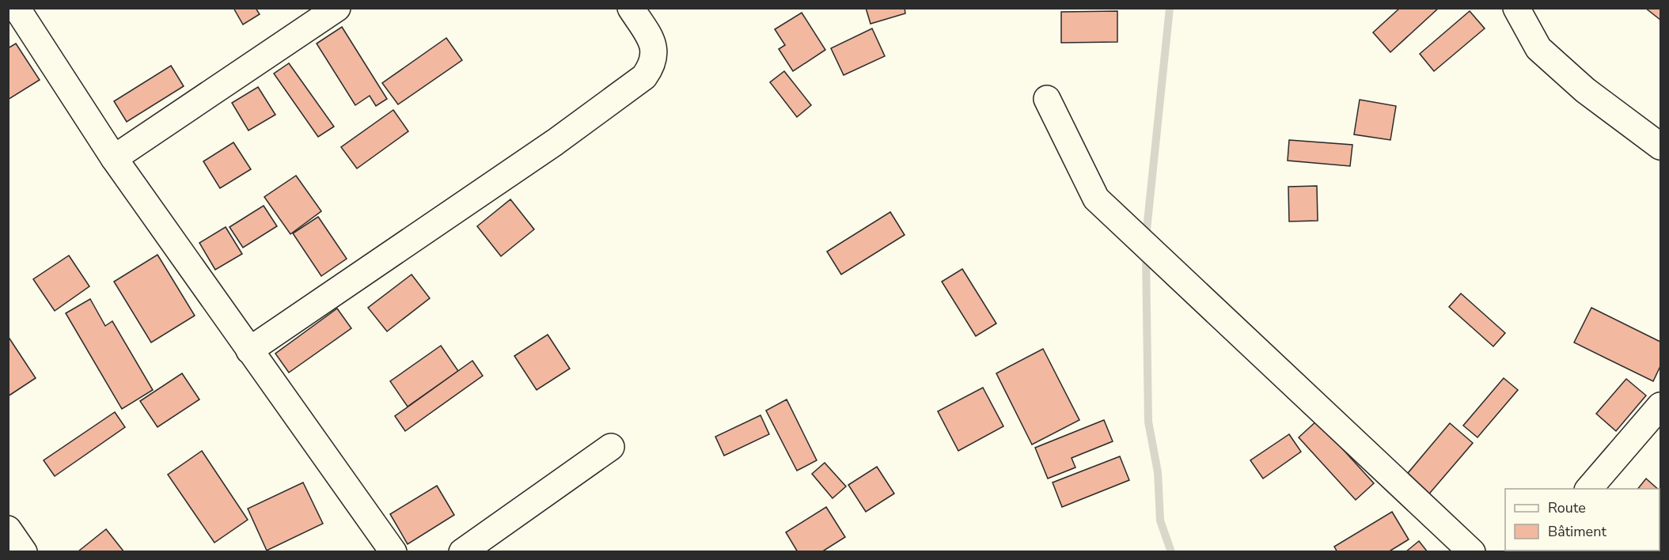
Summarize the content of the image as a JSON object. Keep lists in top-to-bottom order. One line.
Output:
{"legend":["Route","Bâtiment"]}
